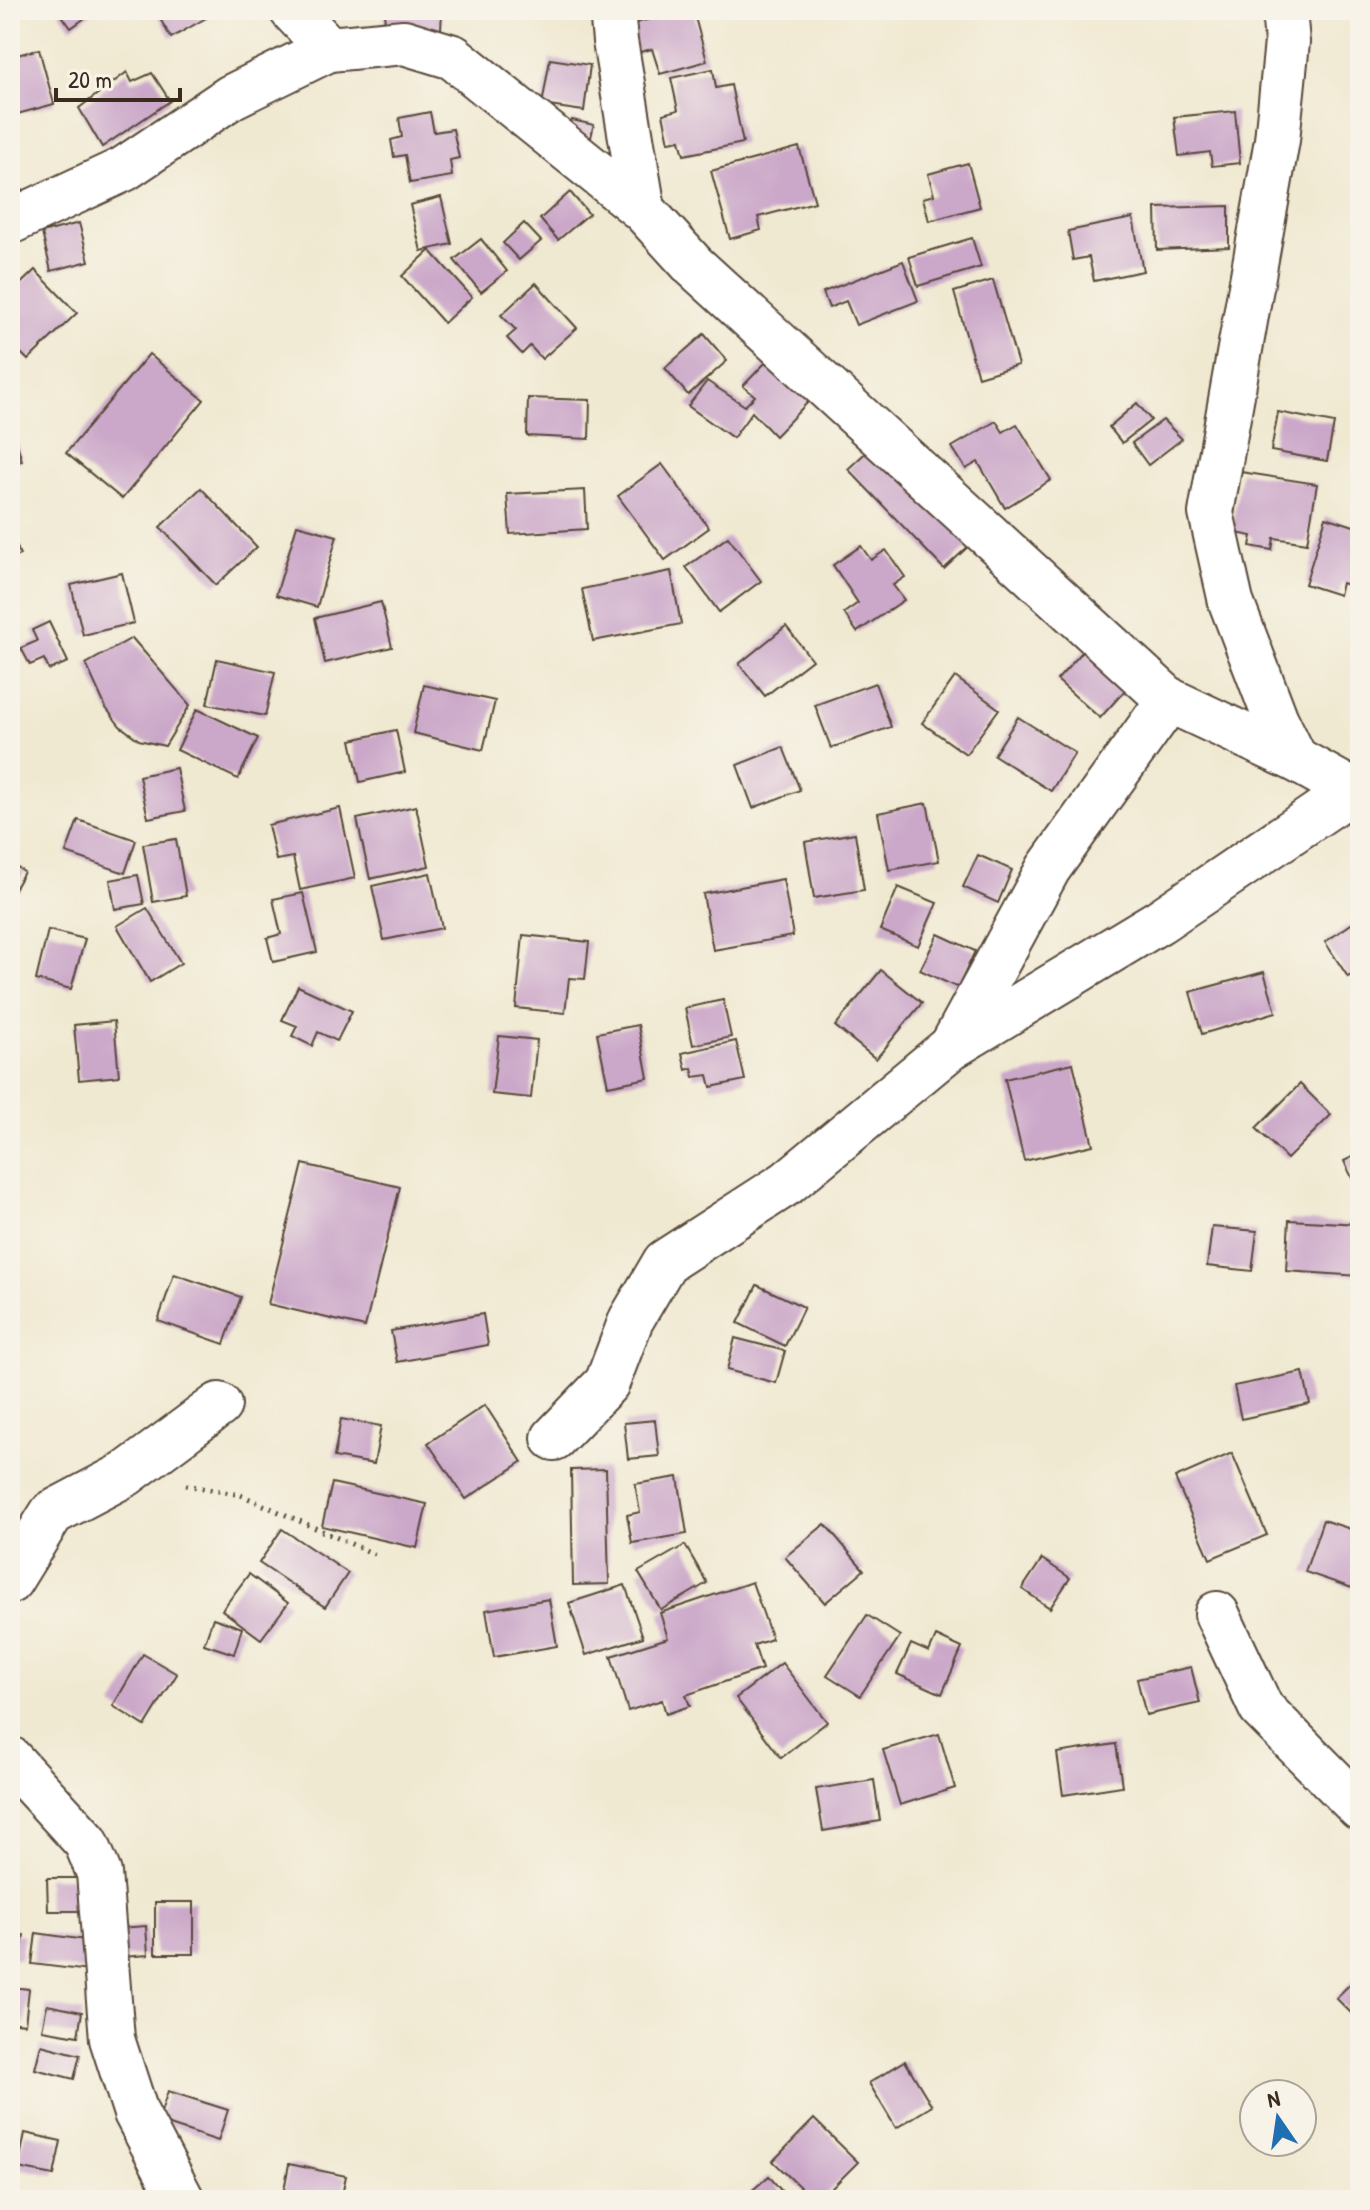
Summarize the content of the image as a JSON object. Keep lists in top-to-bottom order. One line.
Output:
{"scale_bar":"20 m","north":"top"}
